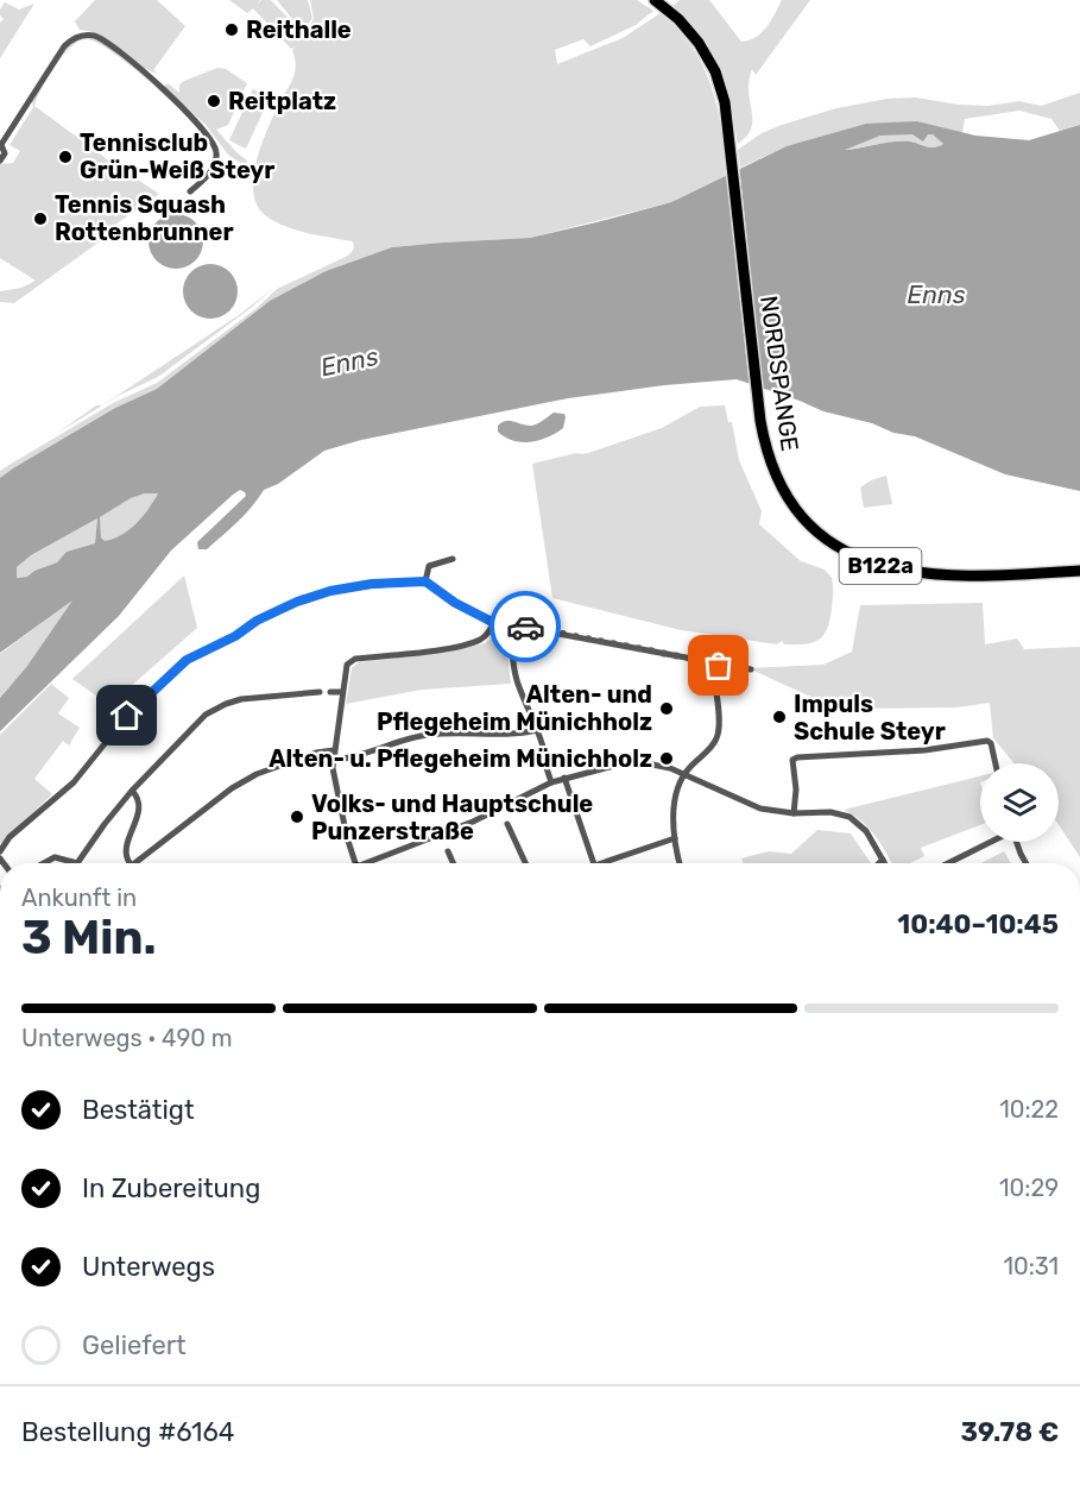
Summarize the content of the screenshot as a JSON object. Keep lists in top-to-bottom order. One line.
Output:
{"streets":{"main road":["NORDSPANGE","B122a"]},"water":["Enns"],"places":["Reithalle","Reitplatz","Tennisclub Grün-Weiß Steyr","Tennis Squash Rottenbrunner","Alten- und Pflegeheim Münichholz","Impuls Schule Steyr","Alten- u. Pflegeheim Münichholz","Volks- und Hauptschule Punzerstraße"],"page":{"heading":["3 Min.","Ankunft in","10:40–10:45"],"panel":["Bestellung #6164","39.78 €"],"bar":"Unterwegs · 490 m","list":[["Bestätigt","10:22"],["In Zubereitung","10:29"],["Unterwegs","10:31"],"Geliefert"]}}
